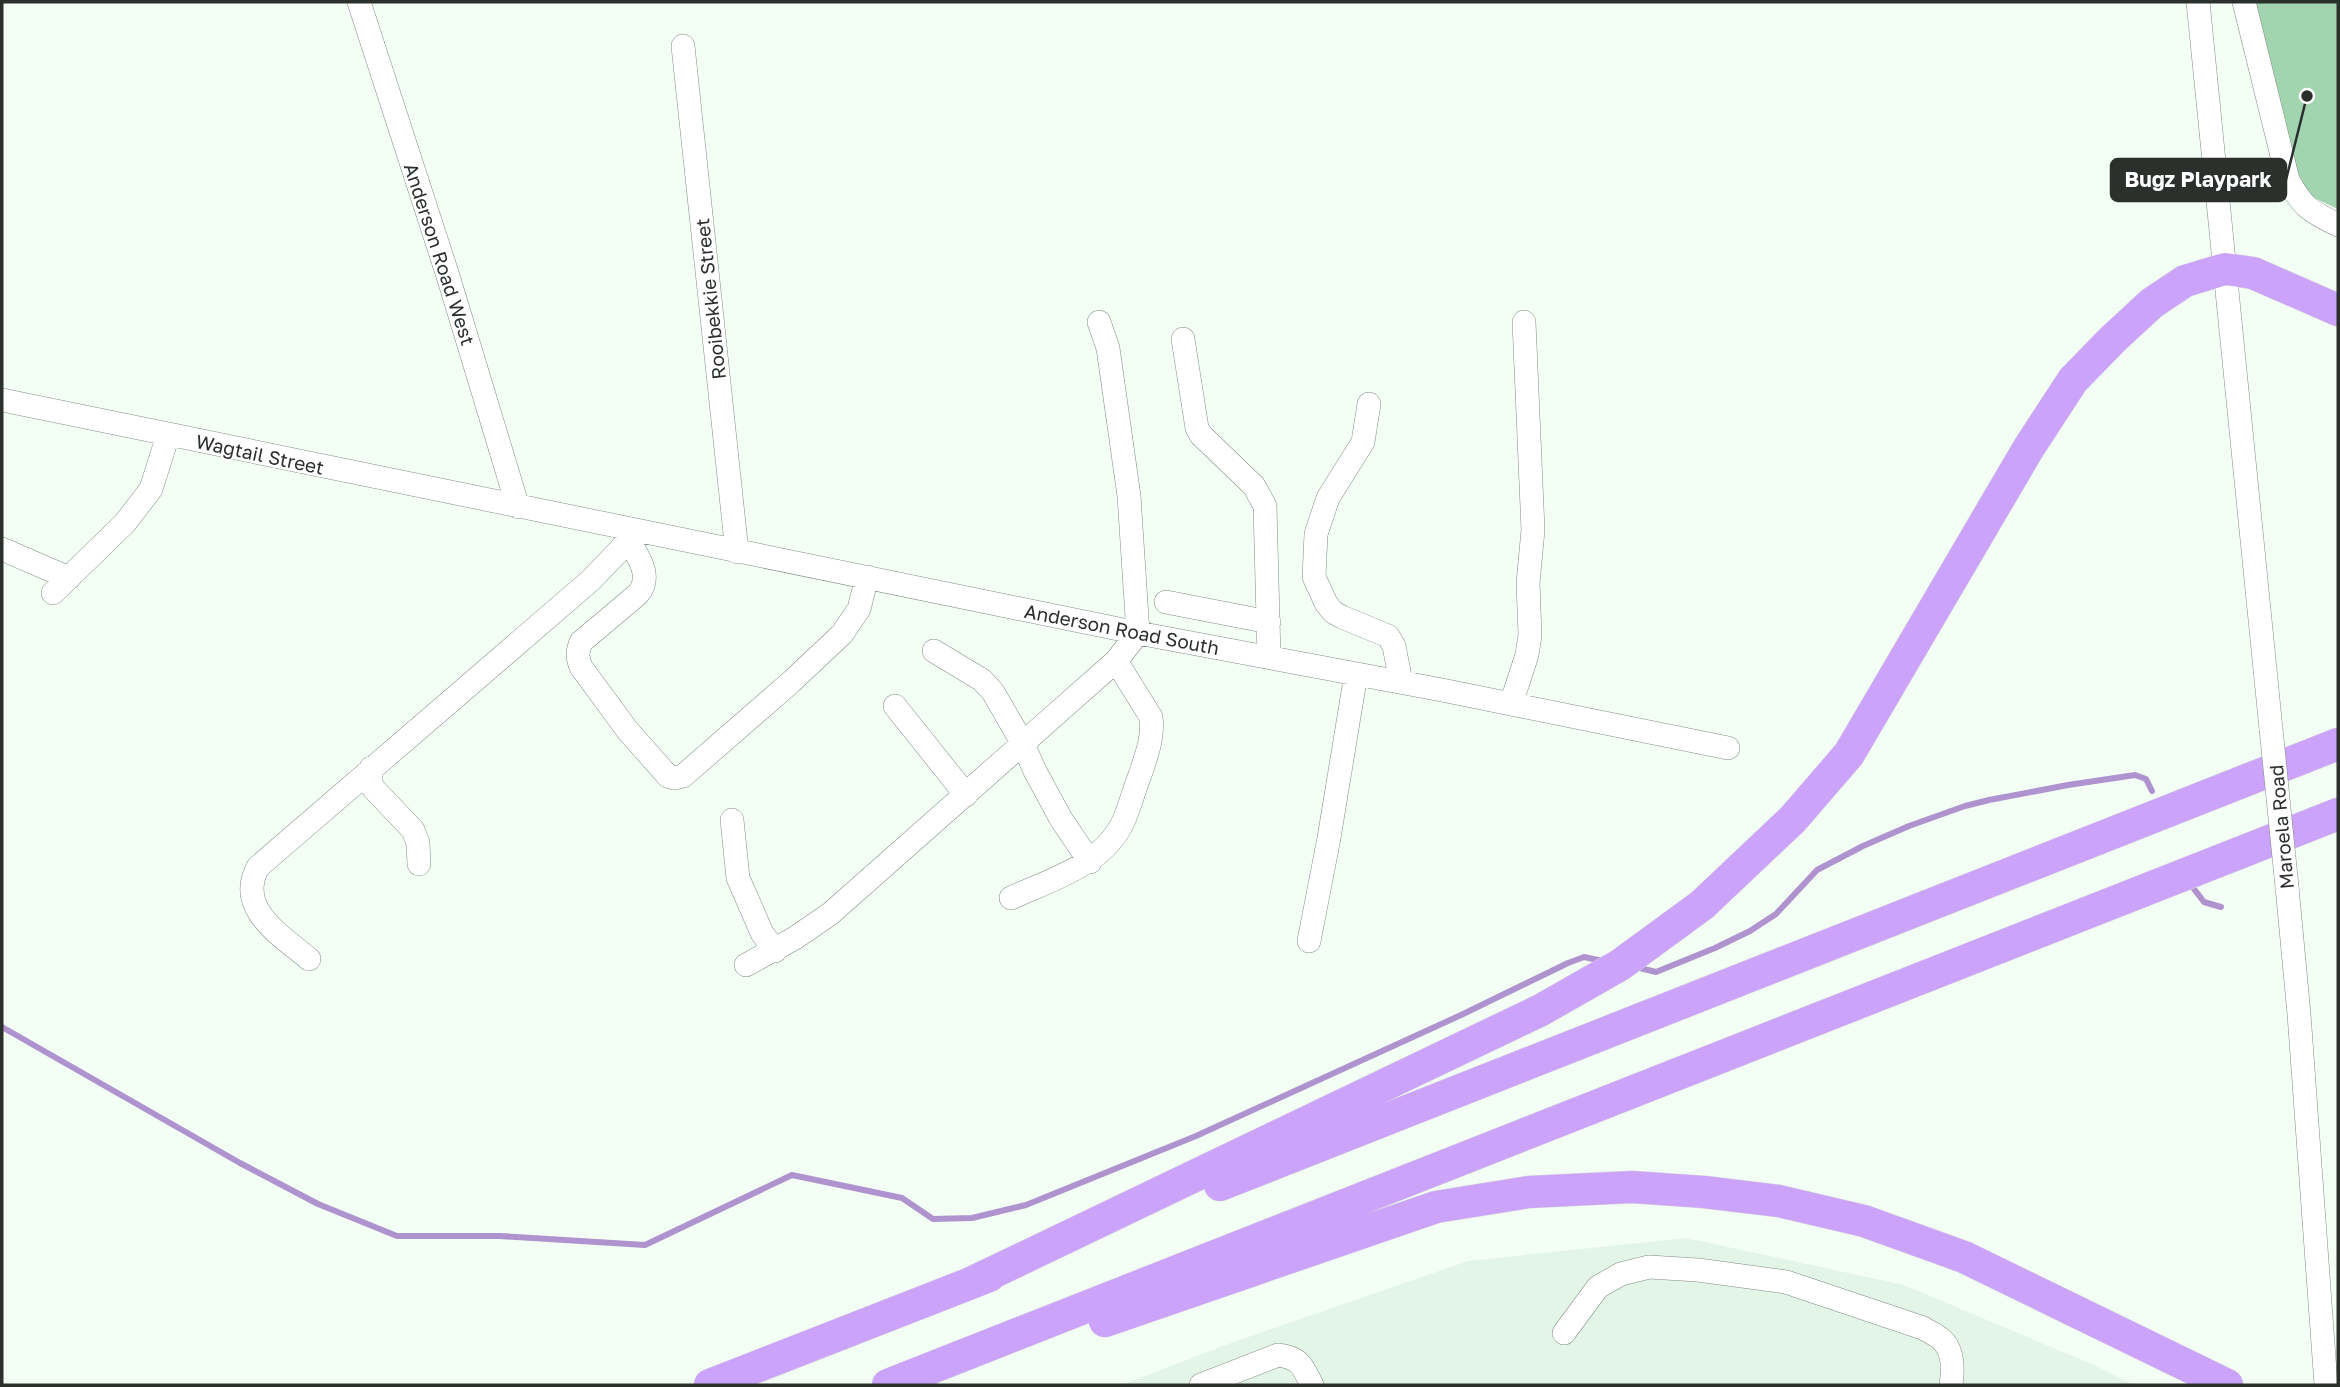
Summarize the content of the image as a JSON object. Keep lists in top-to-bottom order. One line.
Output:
{"streets":{"street":["Anderson Road West","Rooibekkie Street","Wagtail Street","Anderson Road South","Maroela Road"]},"crossings":[["Anderson Road West","Wagtail Street"],["Anderson Road West","Anderson Road South"],["Rooibekkie Street","Anderson Road South"],["Wagtail Street","Anderson Road South"]],"places":["Bugz Playpark"]}
